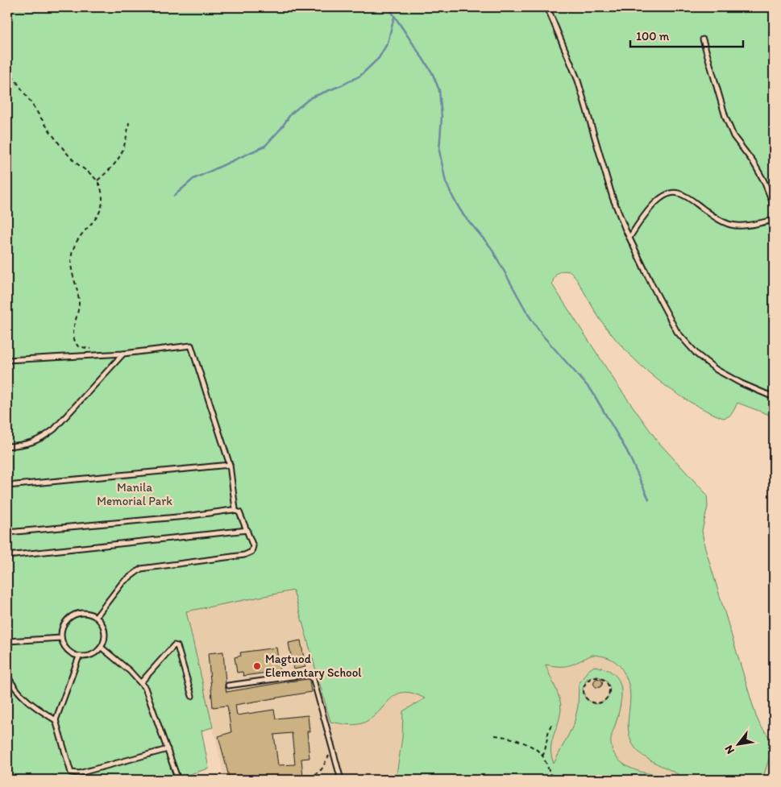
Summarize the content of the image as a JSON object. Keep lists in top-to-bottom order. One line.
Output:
{"parks":["Manila Memorial Park"],"places":["Magtuod Elementary School"],"scale_bar":"100 m","north":"bottom left"}
